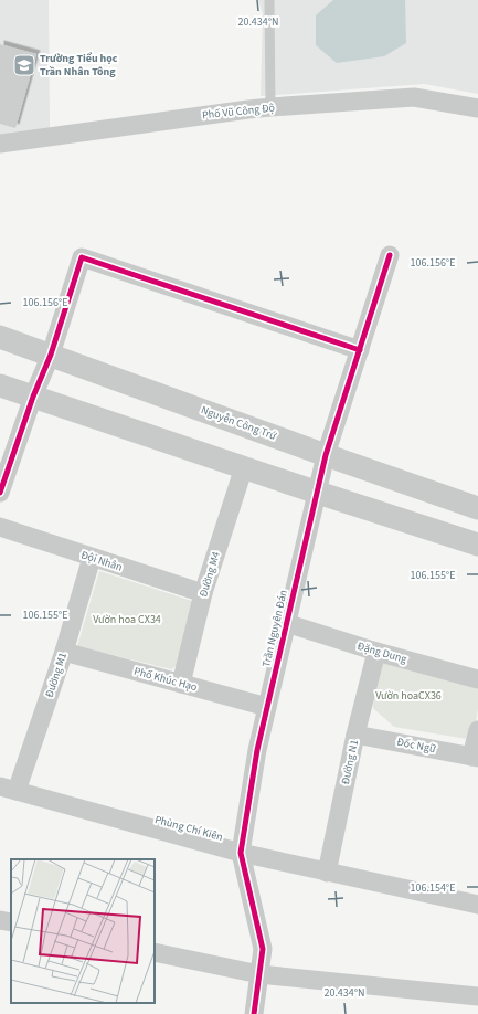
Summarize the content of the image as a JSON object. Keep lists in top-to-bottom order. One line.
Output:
{"streets":{"street":["Phố Vũ Công Độ","Nguyễn Công Trứ","Đội Nhân","Đường M4","Trần Nguyên Đán","Đặng Dung","Đường M1","Phố Khúc Hạo","Đốc Ngữ","Đường N1","Phùng Chí Kiên"]},"crossings":[["Nguyễn Công Trứ","Trần Nguyên Đán"],["Đội Nhân","Đường M4"],["Đội Nhân","Đường M1"],["Đường M4","Phố Khúc Hạo"],["Trần Nguyên Đán","Đặng Dung"],["Trần Nguyên Đán","Phố Khúc Hạo"],["Trần Nguyên Đán","Phùng Chí Kiên"],["Đặng Dung","Đường N1"],["Đường M1","Phố Khúc Hạo"],["Đường M1","Phùng Chí Kiên"],["Đốc Ngữ","Đường N1"],["Đường N1","Phùng Chí Kiên"]],"parks":["Vườn hoa CX34","Vườn hoaCX36"],"places":{"school or university":["Trường Tiểu học Trần Nhân Tông"]},"coordinates":["20.434°N","106.156°E","106.155°E","106.154°E"]}
